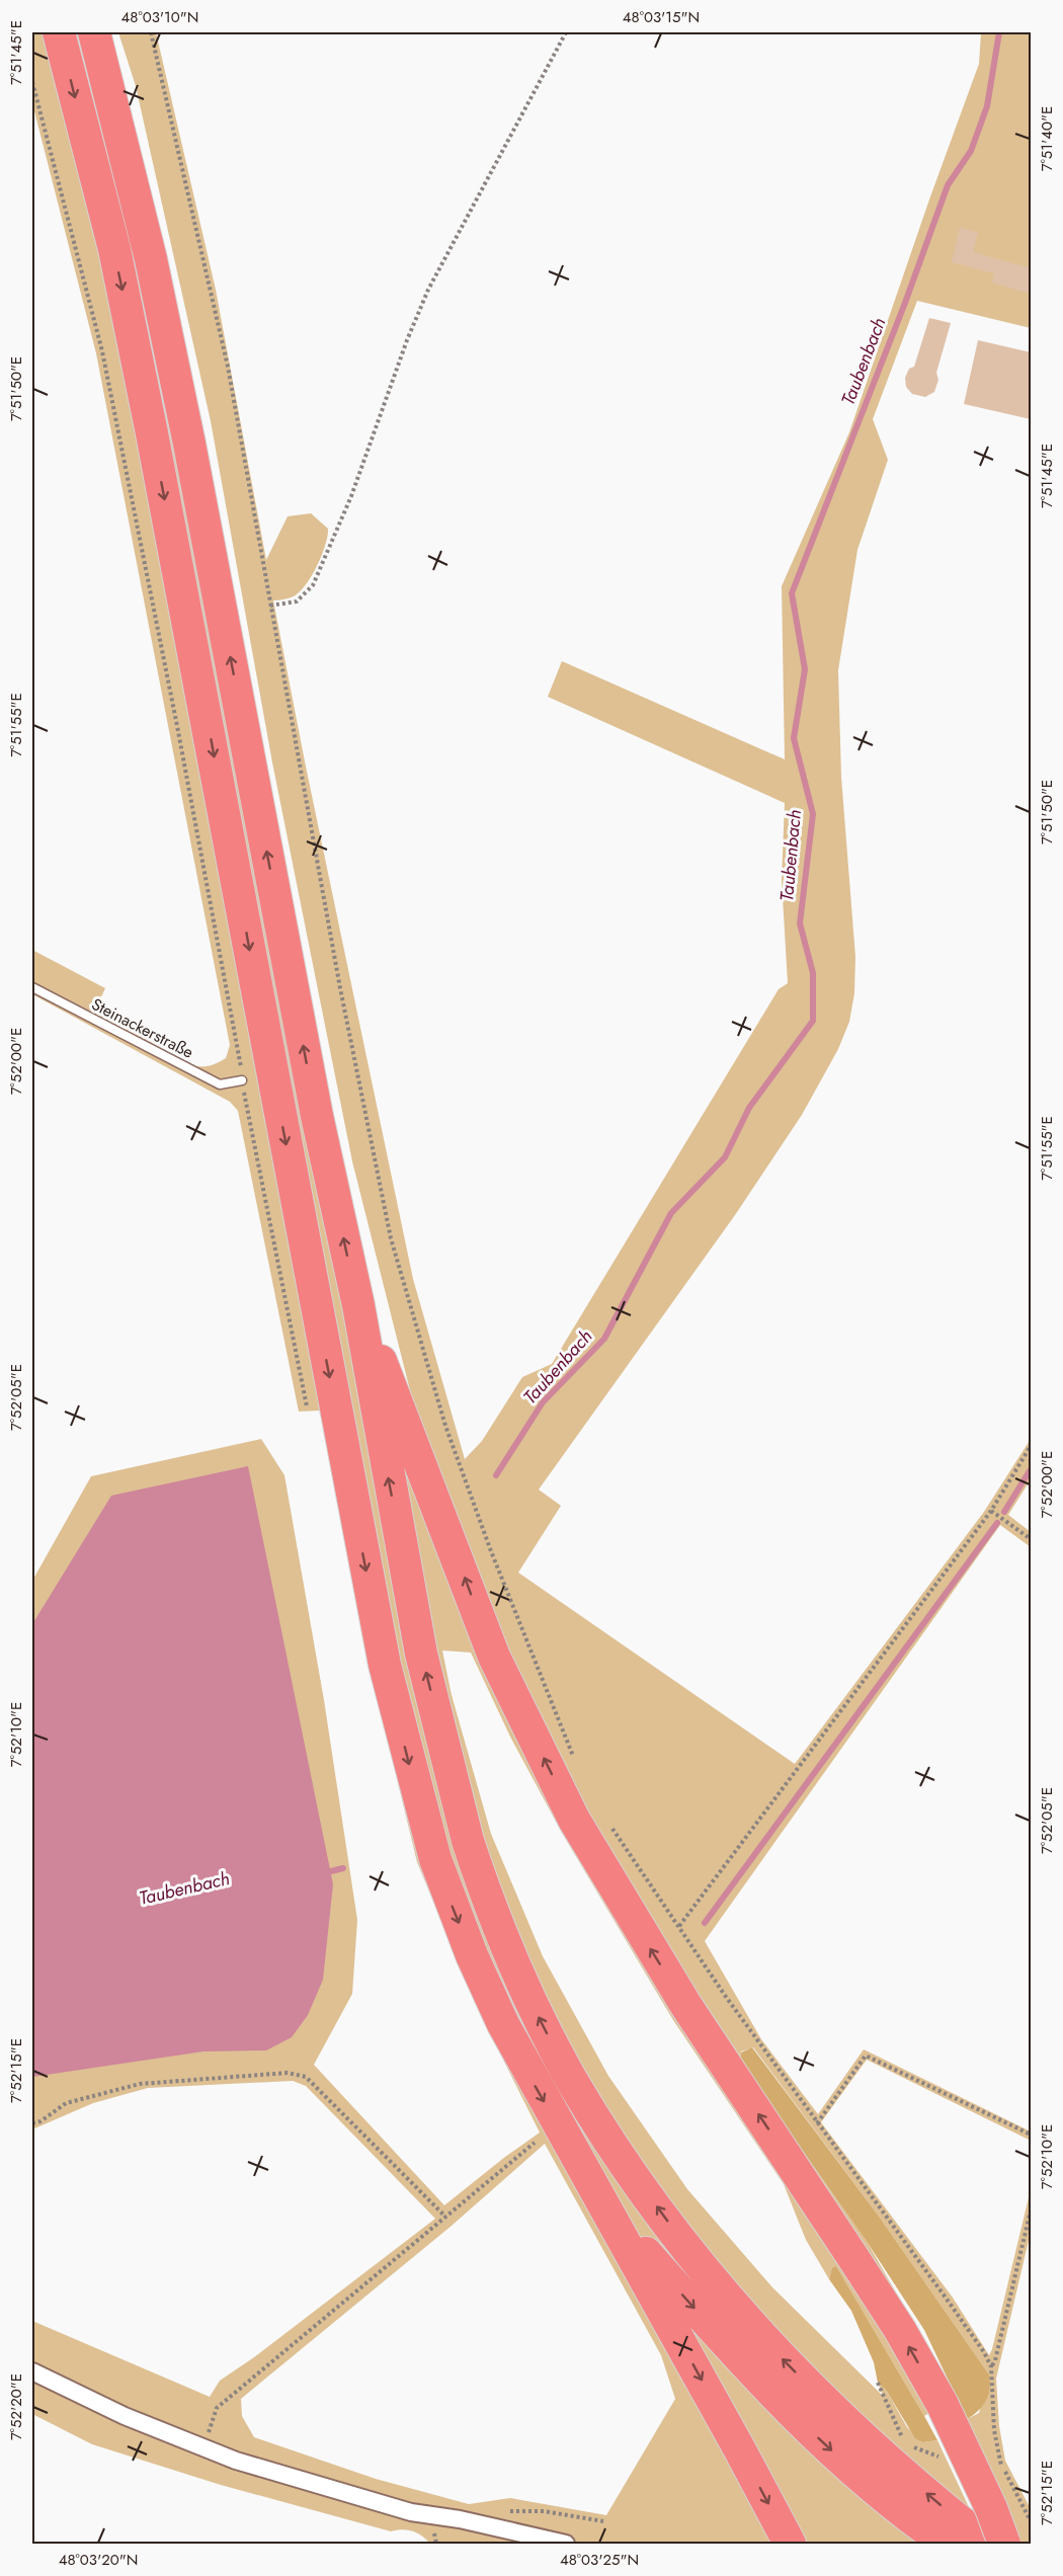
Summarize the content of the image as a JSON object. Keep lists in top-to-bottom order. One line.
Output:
{"streets":{"lane":["Steinackerstraße"]},"water":["Taubenbach"],"coordinates":["48°03'10\"N","48°03'15\"N","7°51'45\"E","7°51'40\"E","7°51'50\"E","7°51'55\"E","7°52'00\"E","7°52'05\"E","7°52'10\"E","7°52'15\"E","7°52'20\"E","48°03'20\"N","48°03'25\"N"]}
